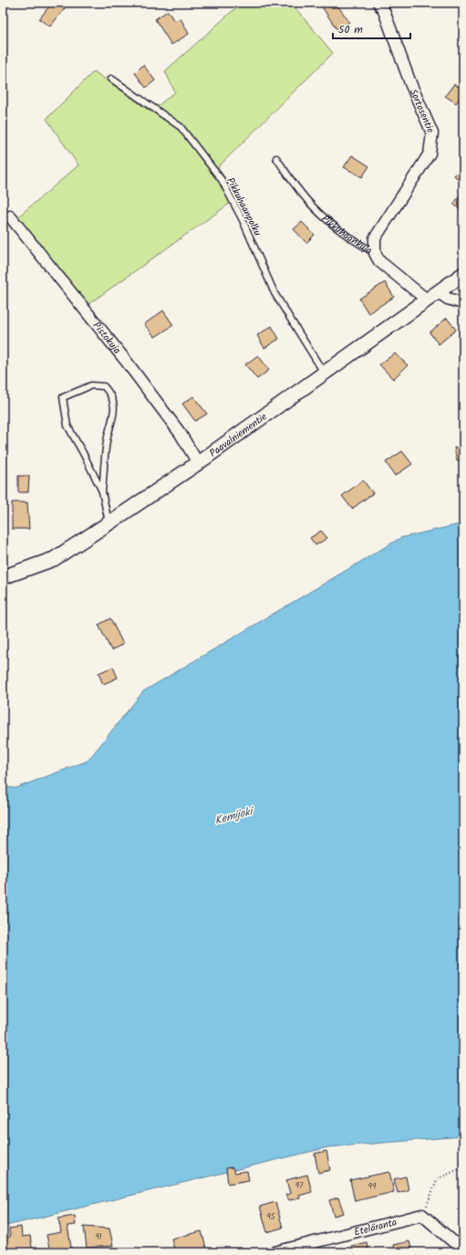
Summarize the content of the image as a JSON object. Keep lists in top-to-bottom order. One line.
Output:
{"streets":{"street":["Sortosentie","Pikkuhaankuja","Pistokuja","Paavalniementie","Eteläranta"],"lane":["Pikkuhaanpolku"]},"crossings":[["Sortosentie","Pikkuhaankuja"],["Pikkuhaanpolku","Paavalniementie"],["Pikkuhaankuja","Paavalniementie"],["Pistokuja","Paavalniementie"]],"water":["Kemijoki"],"house_numbers":["97","99","95","91"],"scale_bar":"50 m"}
